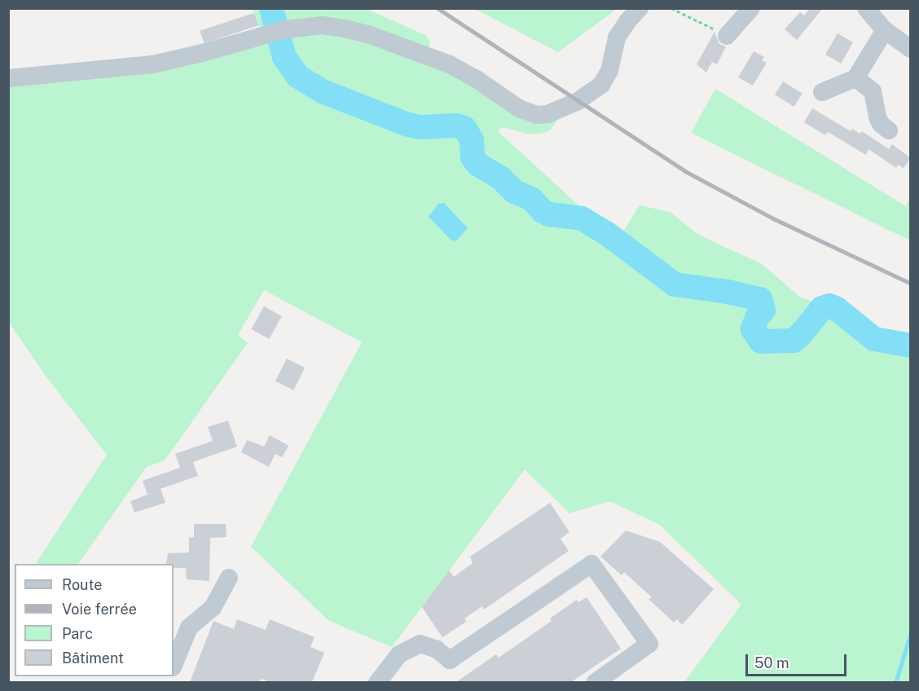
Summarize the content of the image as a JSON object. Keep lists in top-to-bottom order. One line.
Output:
{"legend":["Route","Voie ferrée","Parc","Bâtiment"],"scale_bar":"50 m"}
